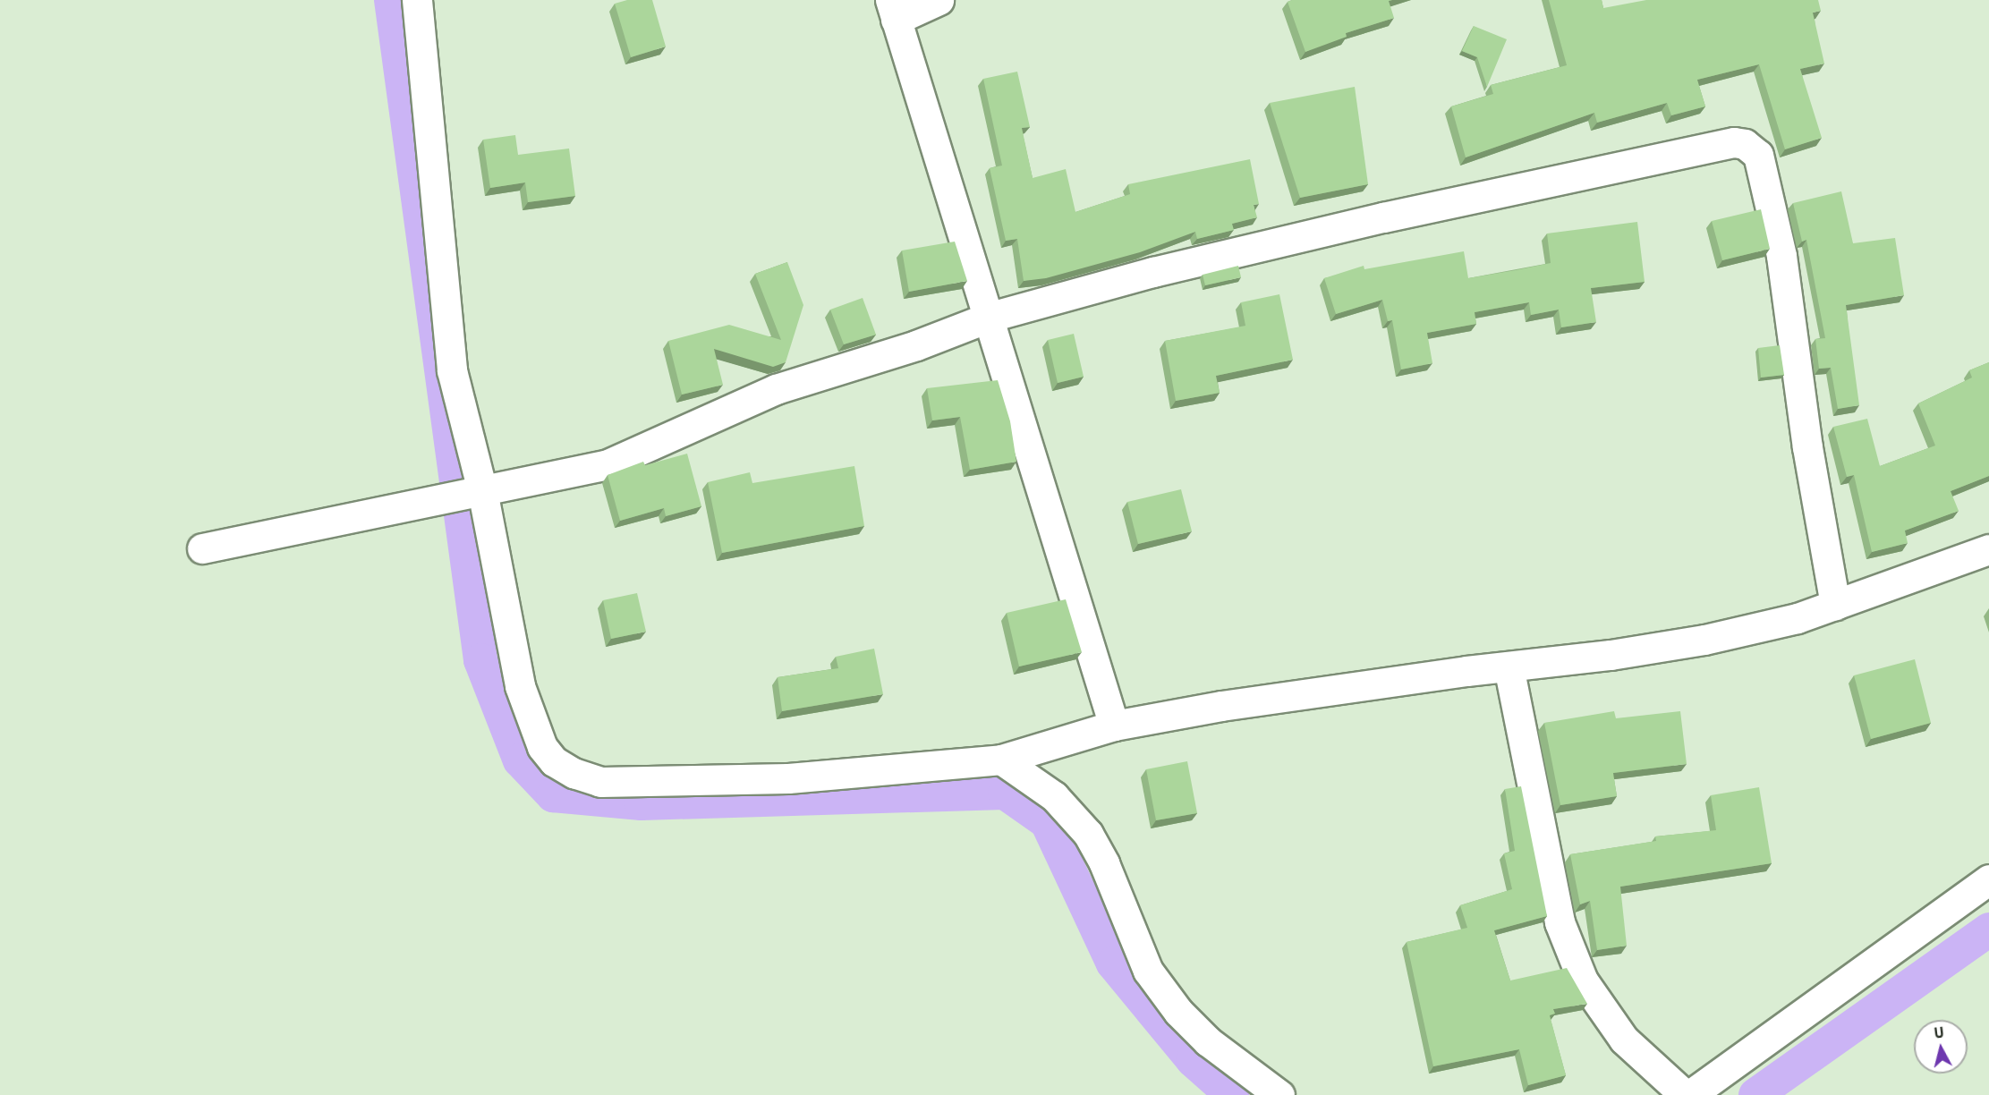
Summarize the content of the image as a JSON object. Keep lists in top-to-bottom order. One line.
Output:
{"north":"top"}
